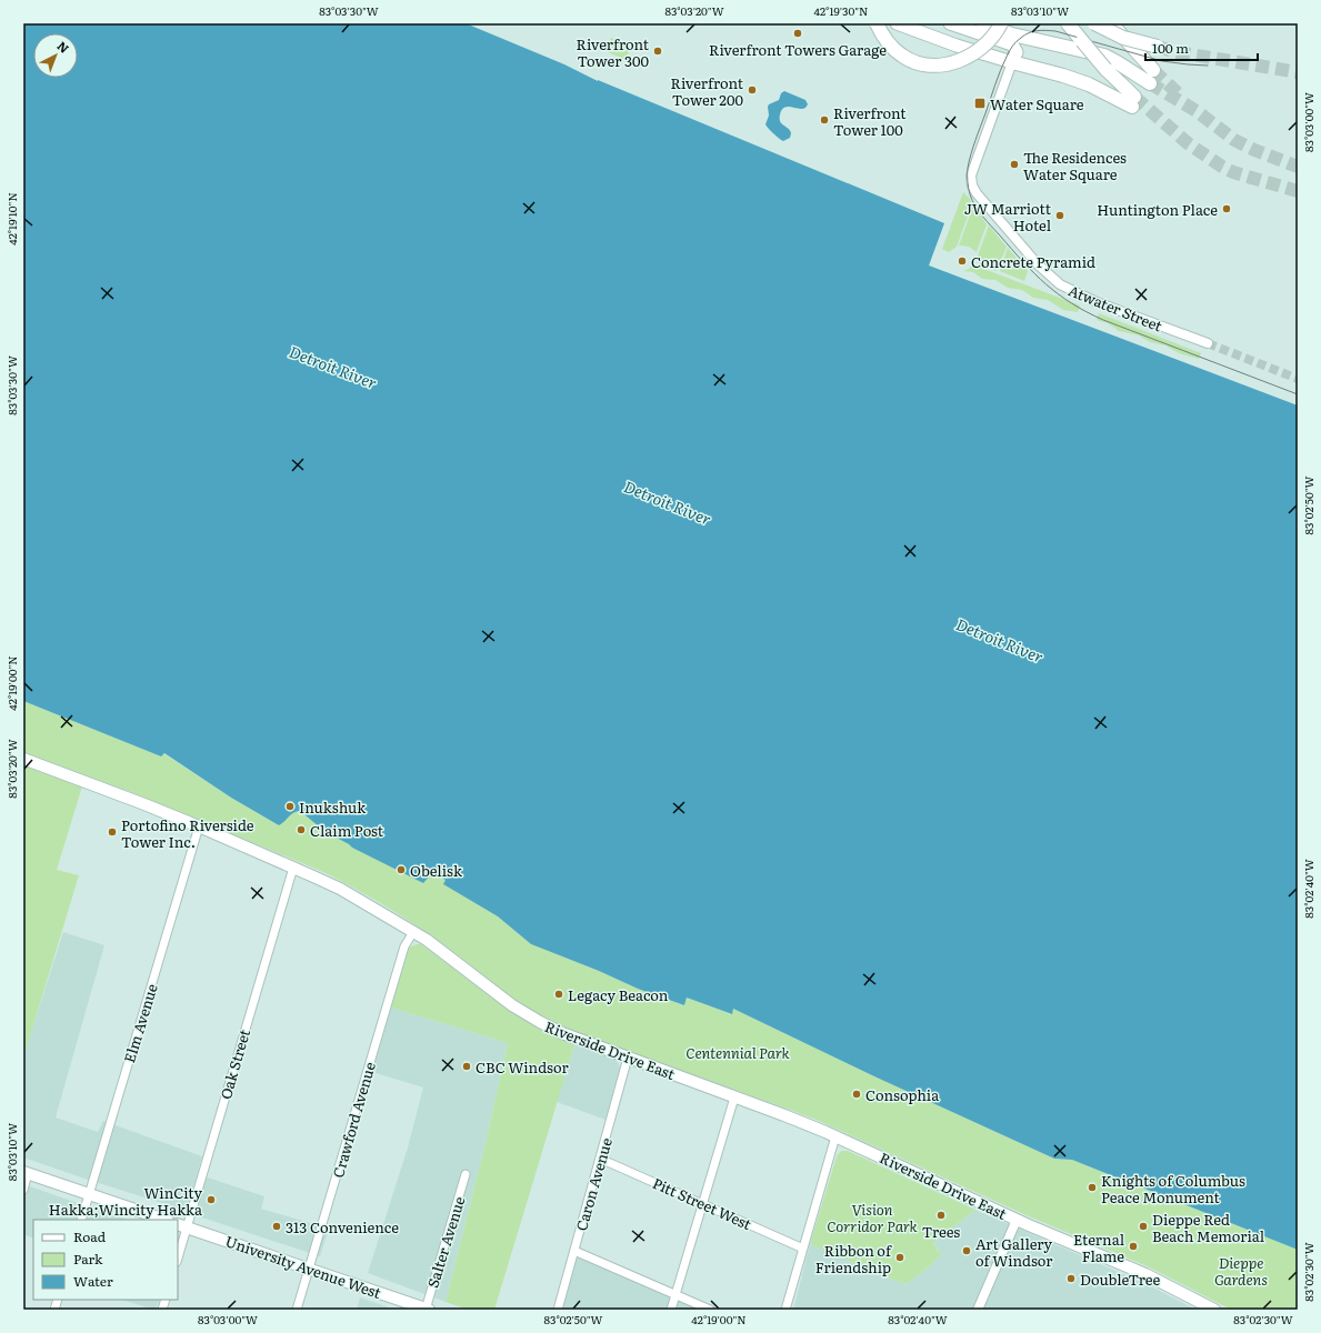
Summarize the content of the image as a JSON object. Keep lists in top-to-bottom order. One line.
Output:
{"streets":{"main road":["Riverside Drive East","University Avenue West"],"street":["Atwater Street","Elm Avenue","Oak Street","Crawford Avenue","Caron Avenue","Pitt Street West","Salter Avenue"]},"crossings":[["Elm Avenue","Riverside Drive East"],["Riverside Drive East","Oak Street"],["Riverside Drive East","Crawford Avenue"],["Riverside Drive East","Caron Avenue"],["Oak Street","University Avenue West"],["Crawford Avenue","University Avenue West"],["Caron Avenue","Pitt Street West"],["Salter Avenue","University Avenue West"]],"water":["Detroit River"],"parks":["Centennial Park","Vision Corridor Park","Dieppe Gardens"],"places":{"other":["Riverfront Towers Garage","Riverfront Tower 300","Riverfront Tower 200","Riverfront Tower 100","The Residences Water Square","Huntington Place","JW Marriott Hotel","Concrete Pyramid","Inukshuk","Claim Post","Portofino Riverside Tower Inc.","Obelisk","Legacy Beacon","CBC Windsor","Consophia","Knights of Columbus Peace Monument","WinCity Hakka;Wincity Hakka","Trees","313 Convenience","Dieppe Red Beach Memorial","Eternal Flame","Art Gallery of Windsor","Ribbon of Friendship","DoubleTree"],"transit":["Water Square"]},"legend":["Road","Park","Water"],"scale_bar":"100 m","north":"top right","coordinates":["83°03'30\"W","83°03'20\"W","42°19'30\"N","83°03'10\"W","83°03'00\"W","42°19'10\"N","83°02'50\"W","42°19'00\"N","83°02'40\"W","83°02'30\"W"]}
